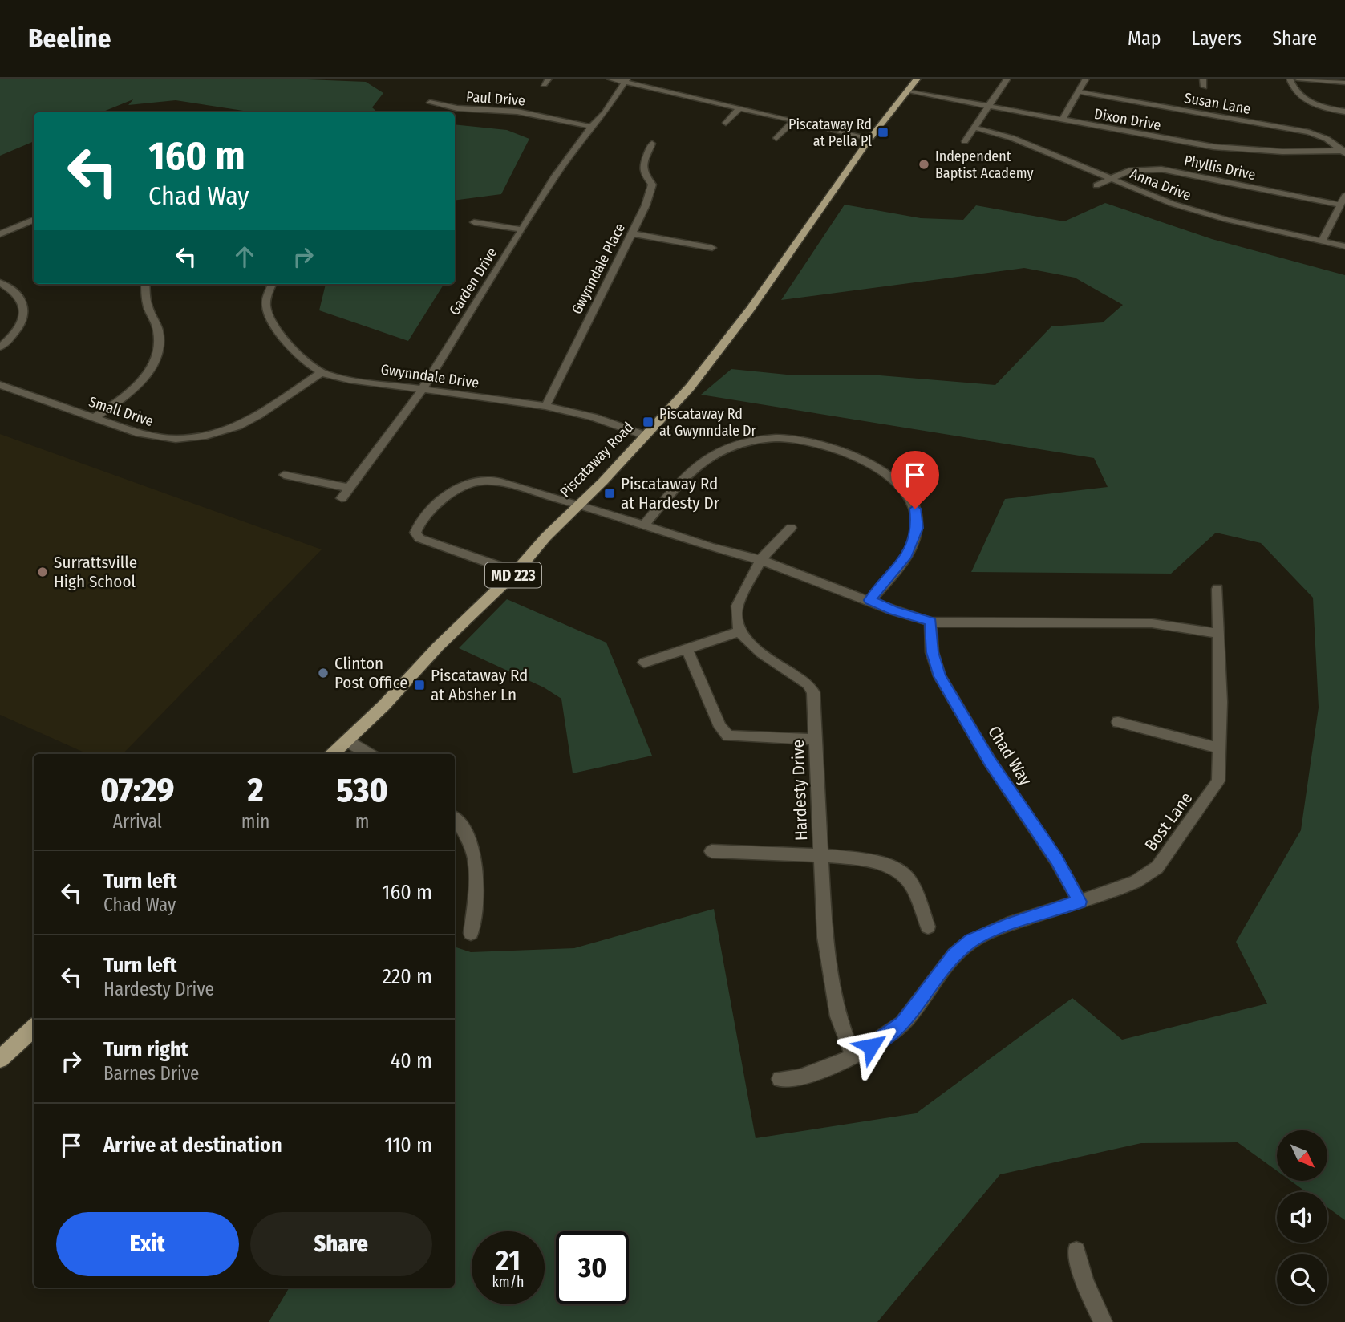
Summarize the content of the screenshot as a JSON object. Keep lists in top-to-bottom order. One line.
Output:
{"streets":{"main road":["Piscataway Road","MD 223"],"street":["Paul Drive","Susan Lane","Dixon Drive","Phyllis Drive","Anna Drive","Gwynndale Place","Garden Drive","Gwynndale Drive","Small Drive","Chad Way","Hardesty Drive","Bost Lane"]},"crossings":[["Paul Drive","Garden Drive"],["Susan Lane","Dixon Drive"],["Dixon Drive","Piscataway Road"],["Phyllis Drive","Anna Drive"],["Gwynndale Place","Gwynndale Drive"],["Garden Drive","Gwynndale Drive"],["Gwynndale Drive","Small Drive"],["Gwynndale Drive","Piscataway Road"],["Chad Way","Bost Lane"],["Hardesty Drive","Bost Lane"]],"places":{"transit":["Piscataway Rd at Pella Pl","Piscataway Rd at Gwynndale Dr","Piscataway Rd at Hardesty Dr","Piscataway Rd at Absher Ln"],"other":["Independent Baptist Academy","Surrattsville High School","Clinton Post Office"]},"north":"bottom right","page":{"header":"Beeline","nav":["Map","Layers","Share"],"turn":["160 m","Chad Way"],"eta":["07:29","Arrival","2","min","530","m"],"list":[{"name":"Turn left","note":"Chad Way","value":"160 m"},{"name":"Turn left","note":"Hardesty Drive","value":"220 m"},{"name":"Turn right","note":"Barnes Drive","value":"40 m"},{"name":"Arrive at destination","value":"110 m"}],"buttons":["Exit","Share"],"speed":"21 km/h","limit":"30"}}
